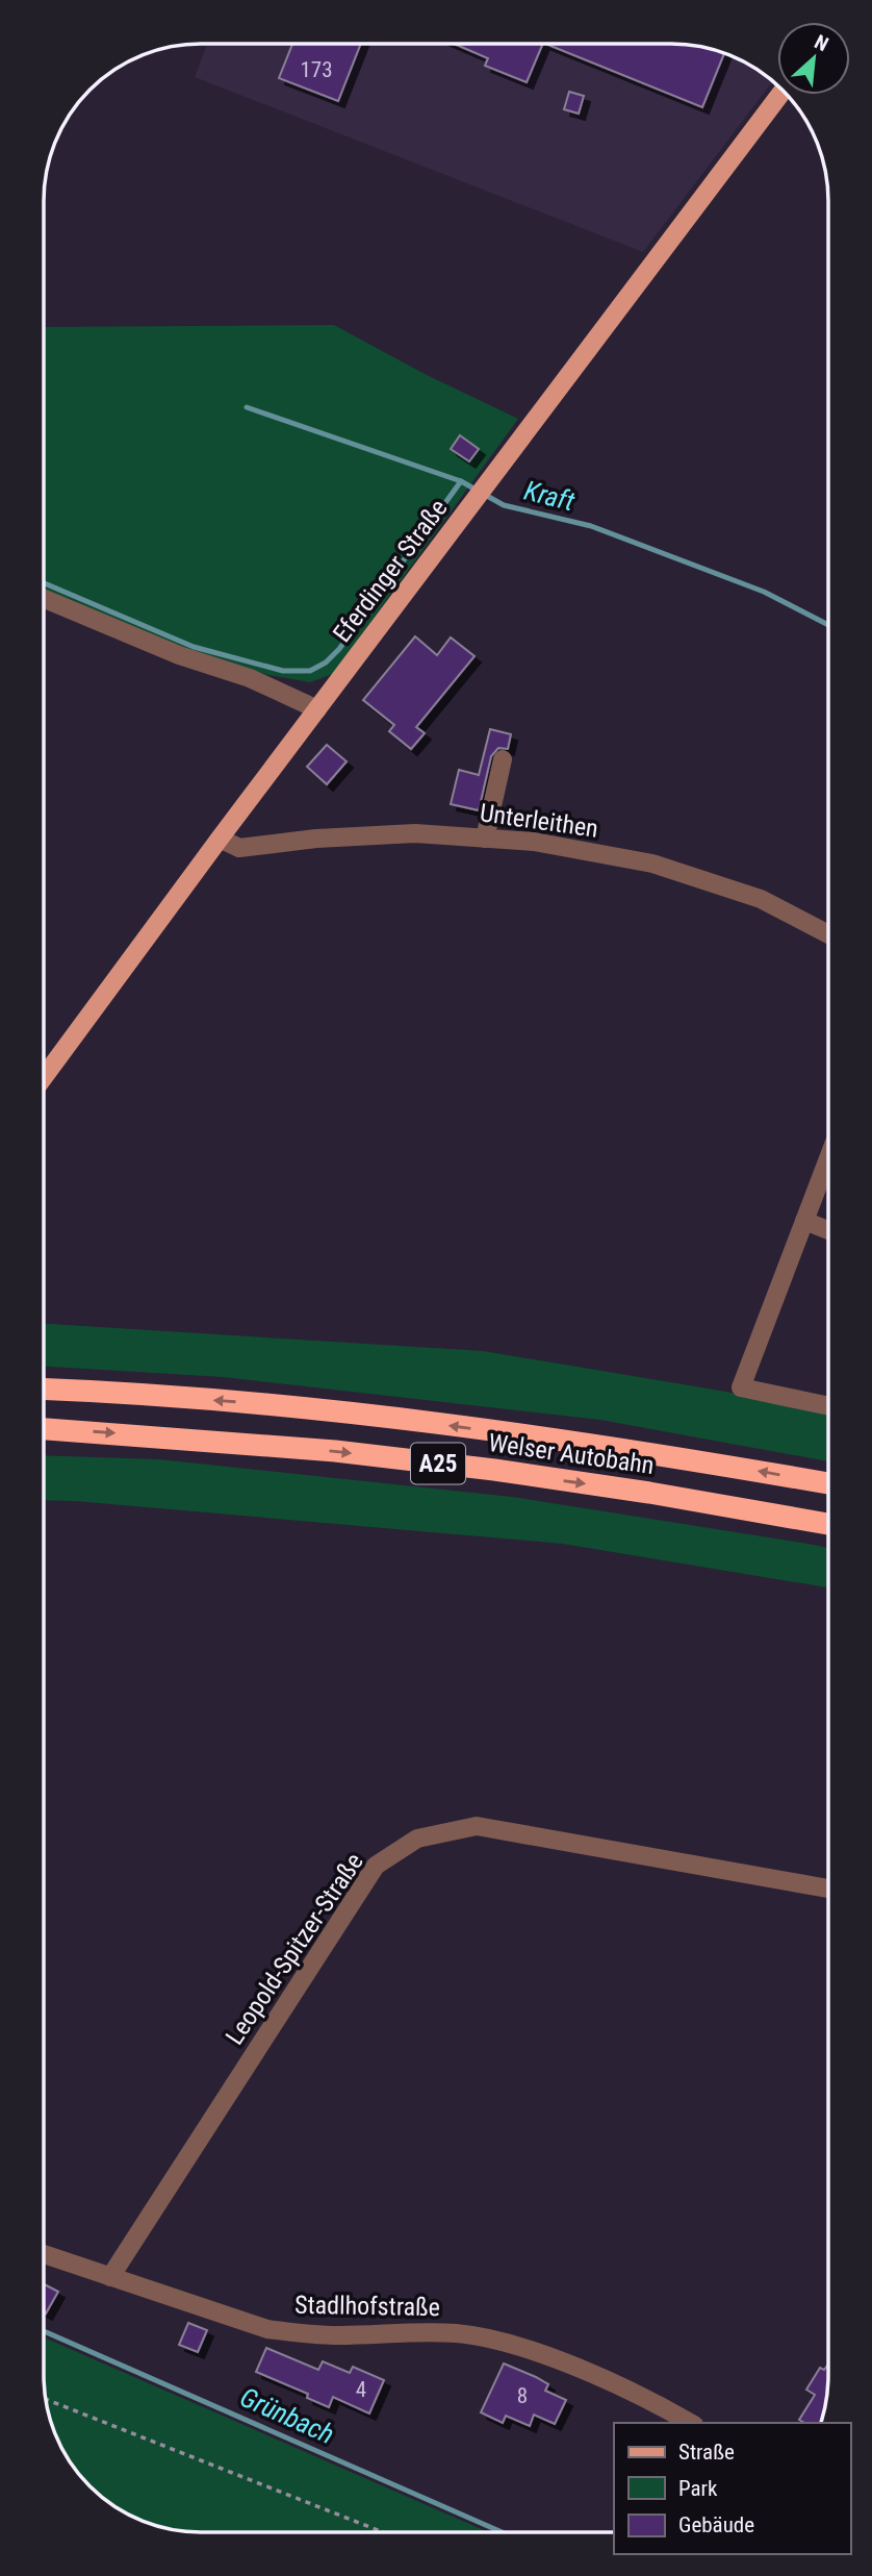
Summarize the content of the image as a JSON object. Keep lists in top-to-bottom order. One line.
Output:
{"streets":{"highway":["Welser Autobahn","A25"],"main road":["Eferdinger Straße"],"street":["Unterleithen","Leopold-Spitzer-Straße","Stadlhofstraße"]},"crossings":[["Eferdinger Straße","Unterleithen"],["Leopold-Spitzer-Straße","Stadlhofstraße"]],"water":["Kraft","Grünbach"],"house_numbers":["173","4","8"],"legend":["Straße","Park","Gebäude"],"north":"top right"}
